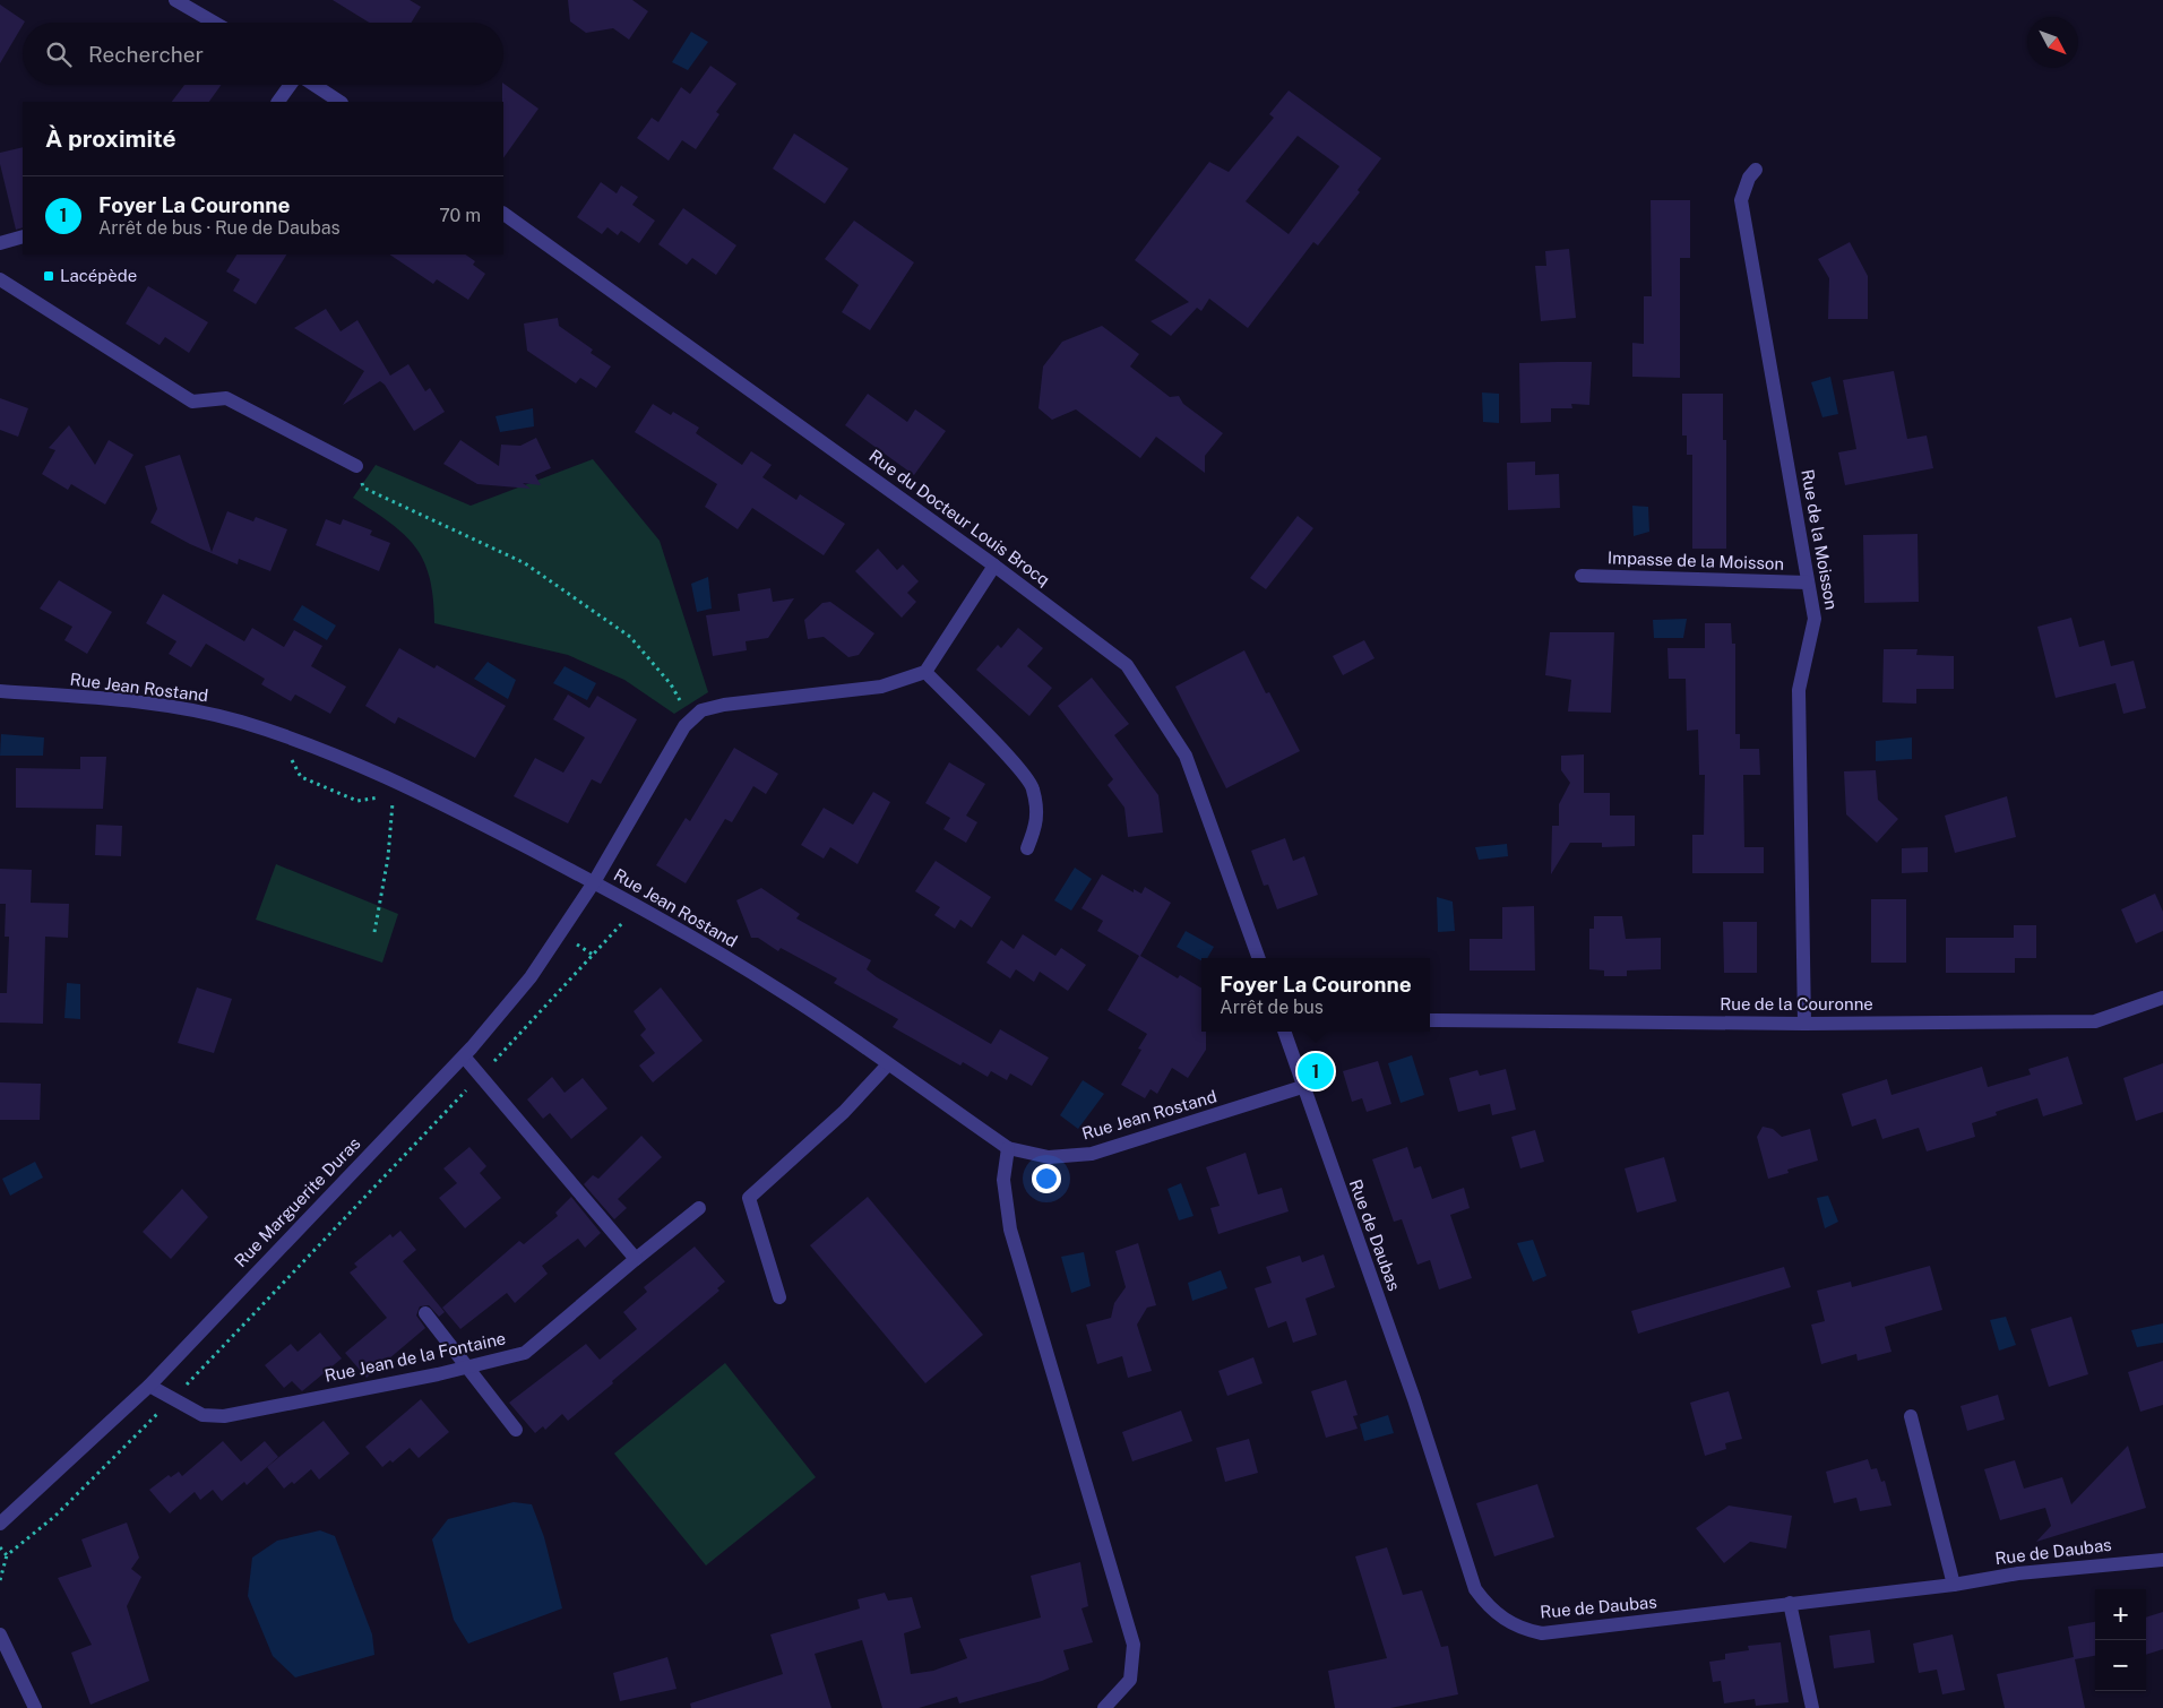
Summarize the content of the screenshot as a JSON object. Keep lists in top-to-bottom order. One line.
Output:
{"streets":{"street":["Rue du Docteur Louis Brocq","Rue de la Moisson","Impasse de la Moisson","Rue Jean Rostand","Rue de la Couronne","Rue Marguerite Duras","Rue de Daubas","Rue Jean de la Fontaine"]},"crossings":[["Rue de la Moisson","Impasse de la Moisson"],["Rue de la Moisson","Rue de la Couronne"],["Rue Jean Rostand","Rue Marguerite Duras"],["Rue Jean Rostand","Rue de Daubas"],["Rue Marguerite Duras","Rue Jean de la Fontaine"]],"places":{"transit":["Lacépède"]},"north":"bottom right","page":{"search":"Rechercher","heading":"À proximité","list":[{"mark":"1","name":"Foyer La Couronne","note":"Arrêt de bus · Rue de Daubas","value":"70 m"}],"popup":["Foyer La Couronne","Arrêt de bus"],"pins":"1","map_buttons":["+","−"]}}
